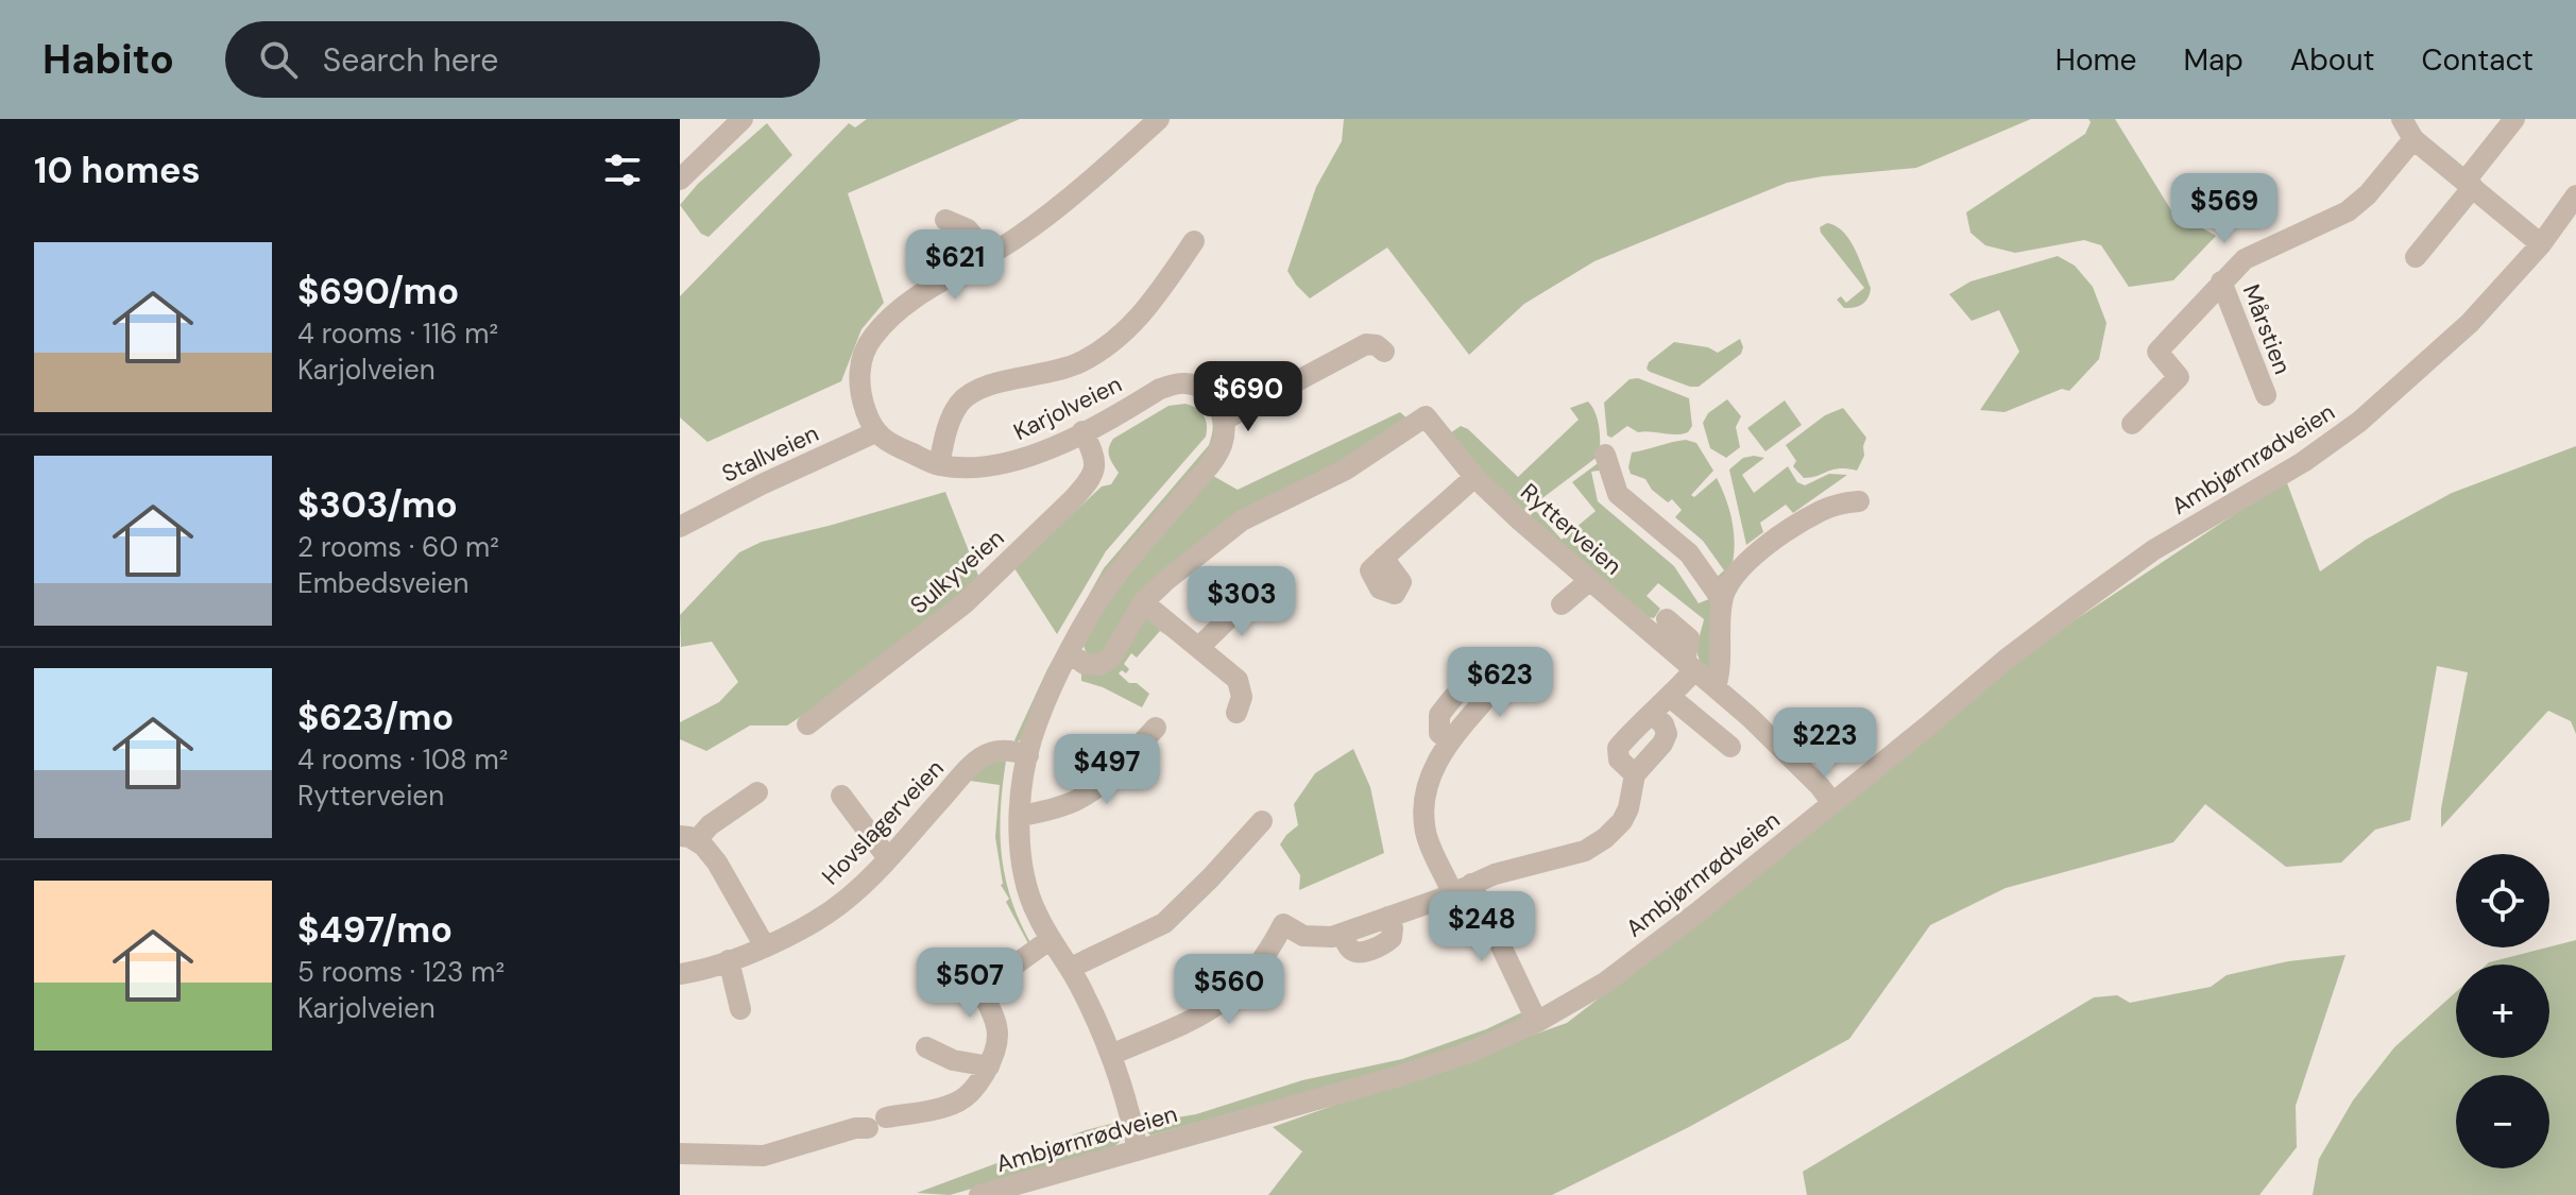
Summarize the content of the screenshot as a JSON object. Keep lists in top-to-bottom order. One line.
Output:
{"streets":{"street":["Mårstien","Karjolveien","Stallveien","Ambjørnrødveien","Rytterveien","Sulkyveien","Hovslagerveien"]},"crossings":[["Karjolveien","Stallveien"],["Karjolveien","Sulkyveien"],["Ambjørnrødveien","Rytterveien"]],"page":{"header":"Habito","search":"Search here","nav":["Home","Map","About","Contact"],"heading":"10 homes","price":["$569","$621","$690","$303","$623","$223","$497","$248","$507","$560"],"list":[{"name":"$690/mo","note":"4 rooms · 116 m² · Karjolveien"},{"name":"$303/mo","note":"2 rooms · 60 m² · Embedsveien"},{"name":"$623/mo","note":"4 rooms · 108 m² · Rytterveien"},{"name":"$497/mo","note":"5 rooms · 123 m² · Karjolveien"}],"map_buttons":["+","−"]}}
